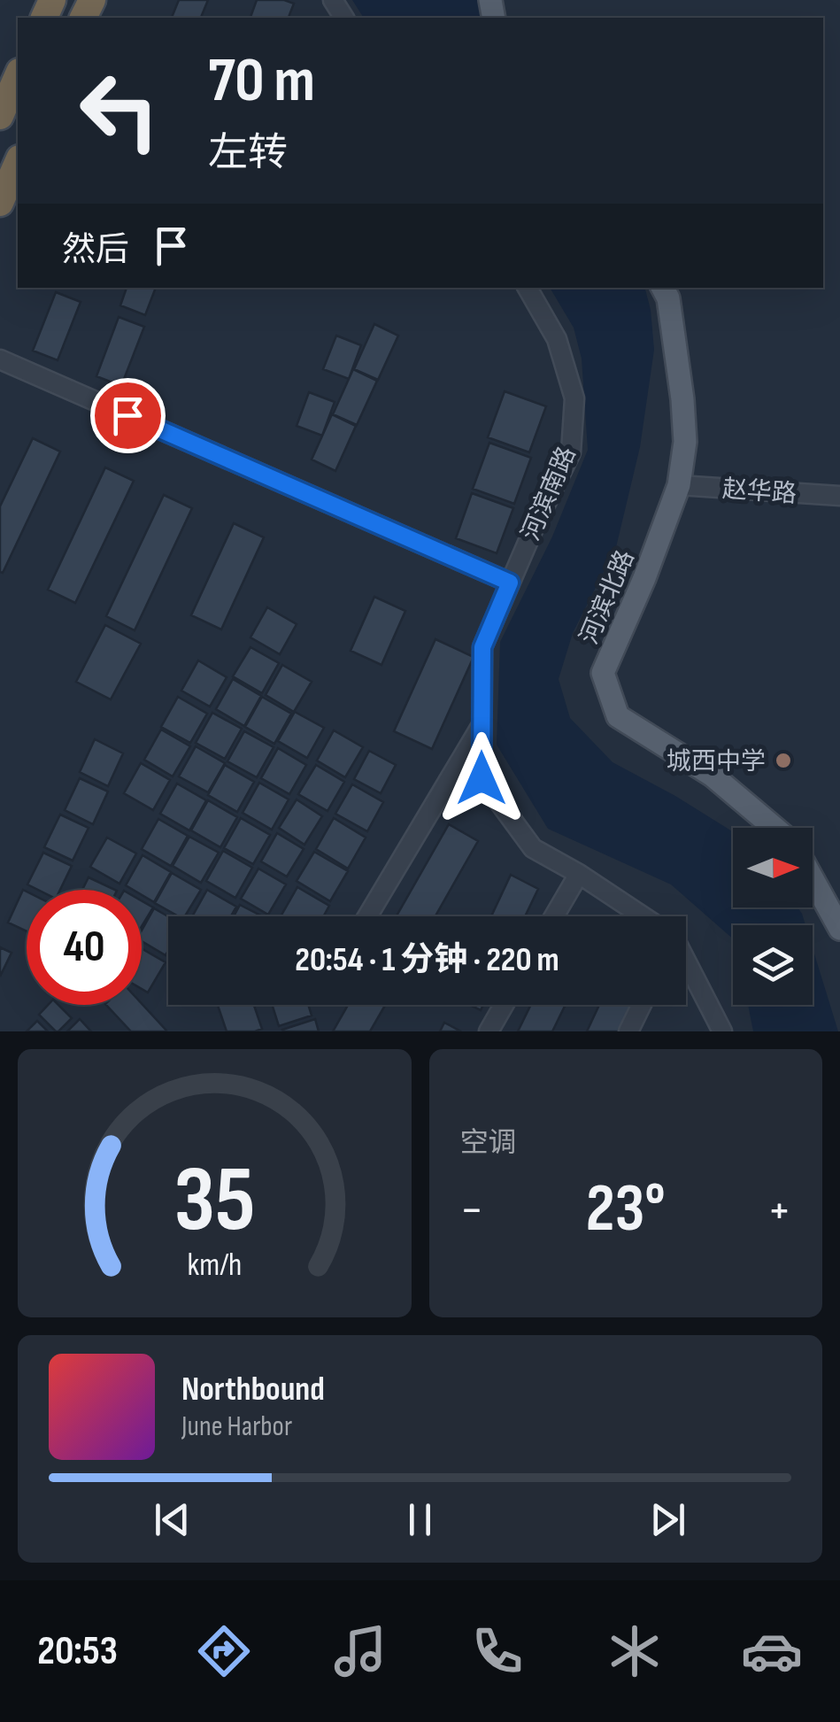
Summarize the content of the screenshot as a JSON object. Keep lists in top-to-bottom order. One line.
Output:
{"streets":{"main road":["河滨北路"],"street":["赵华路","河滨南路"]},"crossings":[["赵华路","河滨北路"]],"places":["城西中学"],"north":"right","page":{"turn":["70 m","左转"],"then":"然后","limit":"40","trip":"20:54 · 1 分钟 · 220 m","tile":"空调","heat":["−","23°","+"],"song":["Northbound","June Harbor"],"tabs":"20:53","gauge":["35","km/h"]}}
